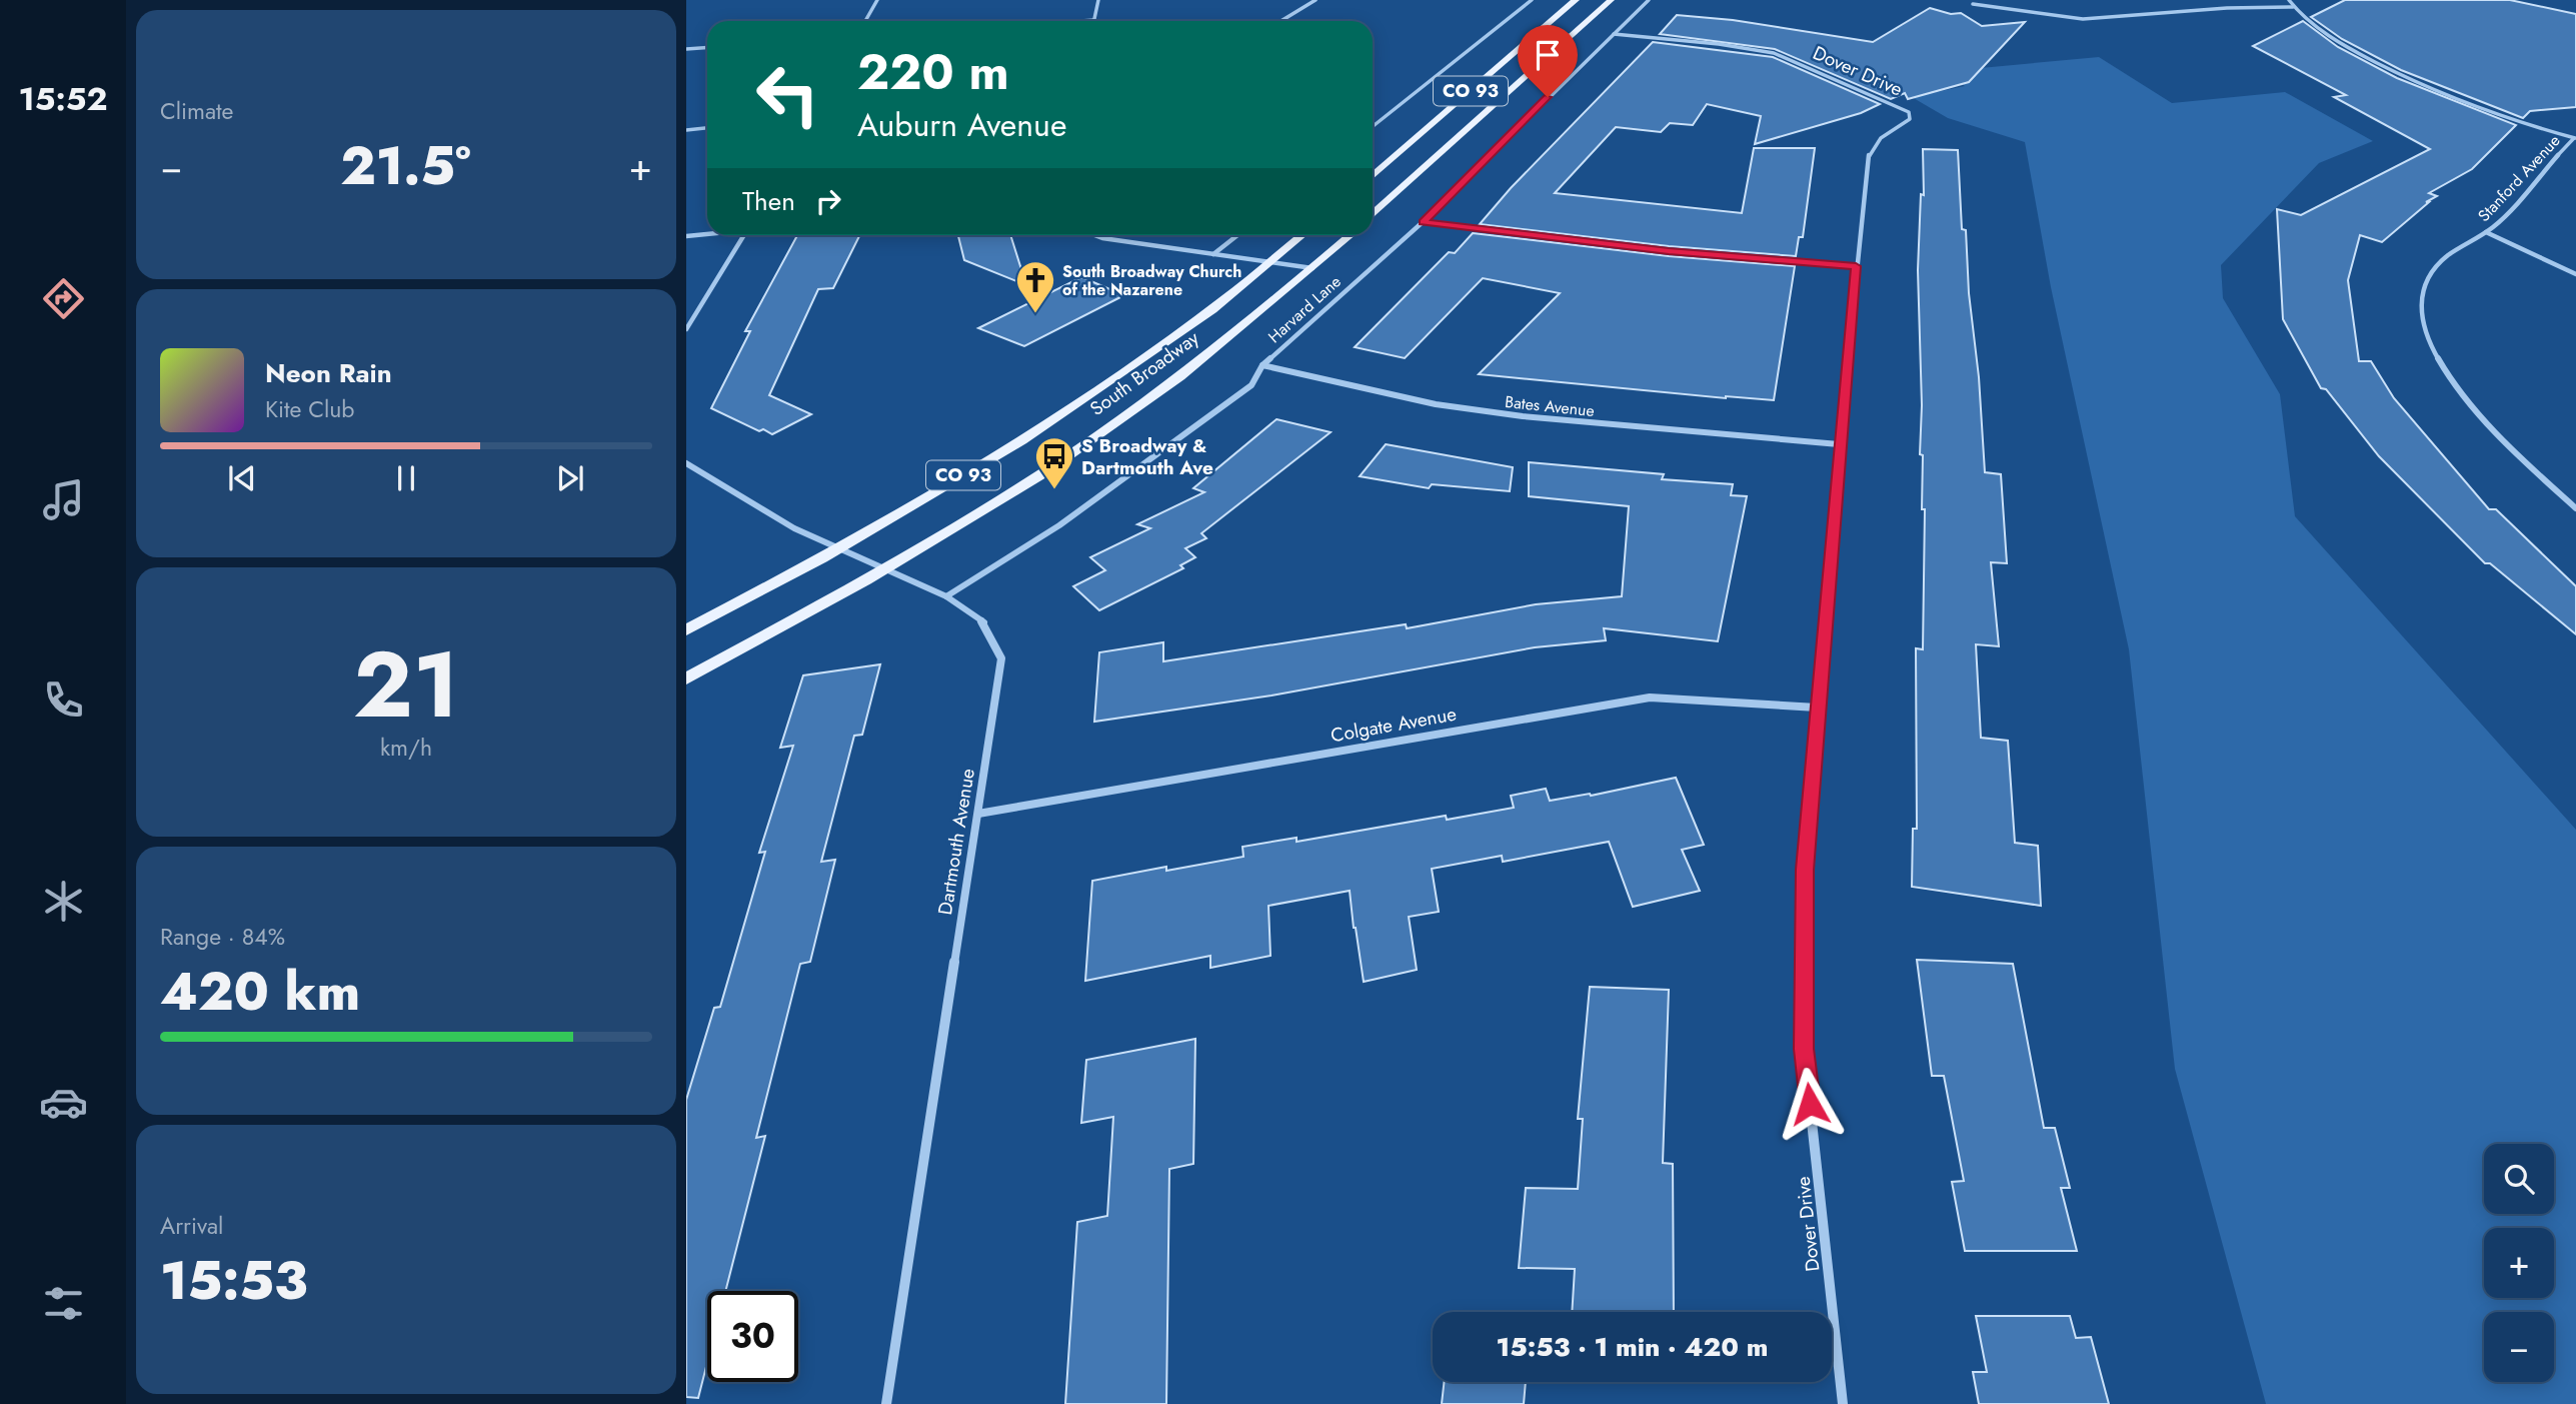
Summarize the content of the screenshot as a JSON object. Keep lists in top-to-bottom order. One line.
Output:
{"streets":{"main road":["CO 93","South Broadway"],"street":["Dover Drive","Stanford Avenue","Harvard Lane","Bates Avenue","Colgate Avenue","Dartmouth Avenue"]},"crossings":[["Dover Drive","Harvard Lane"],["Dover Drive","Bates Avenue"],["Dover Drive","Colgate Avenue"],["Harvard Lane","Bates Avenue"],["Harvard Lane","Dartmouth Avenue"],["South Broadway","Dartmouth Avenue"],["Colgate Avenue","Dartmouth Avenue"]],"places":{"church":["South Broadway Church of the Nazarene"],"bus stop":["S Broadway & Dartmouth Ave"]},"page":{"tabs":"15:52","tile":["Climate",["21","km/h"],["Range · 84%","420 km"],["Arrival","15:53"]],"turn":["220 m","Auburn Avenue"],"heat":["−","21.5°","+"],"then":"Then","song":["Neon Rain","Kite Club"],"map_buttons":["+","−"],"limit":"30","trip":"15:53 · 1 min · 420 m"}}
